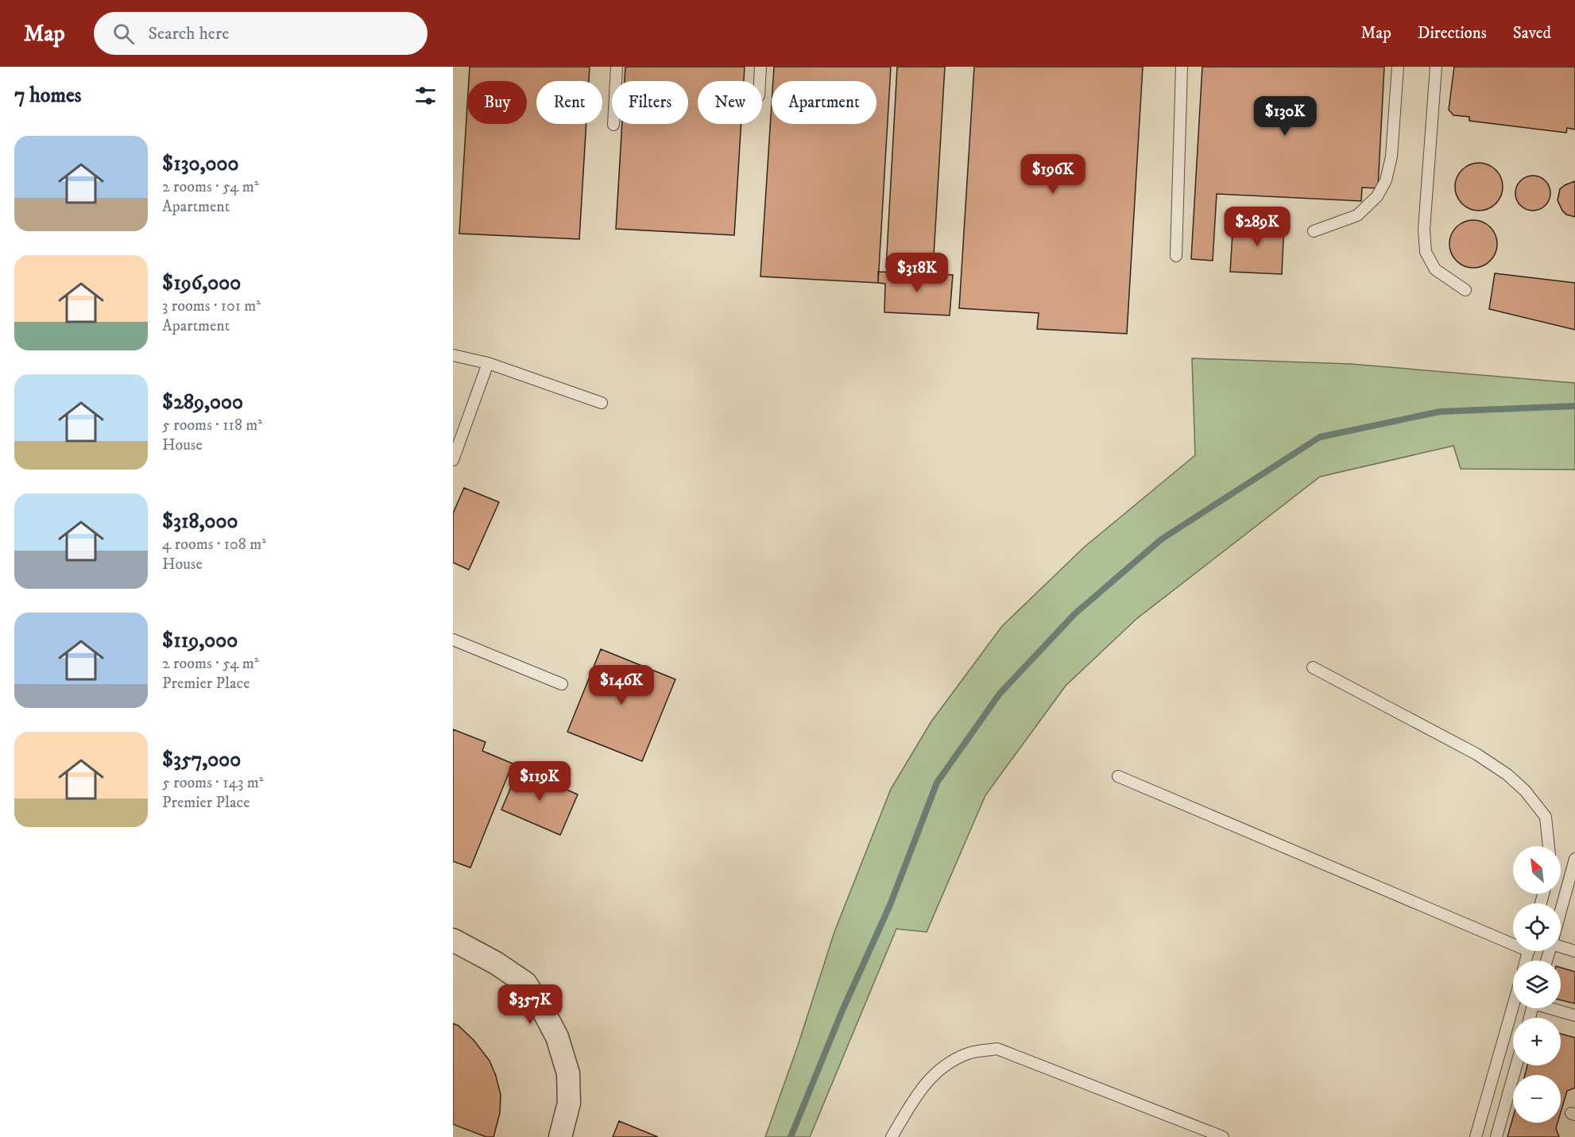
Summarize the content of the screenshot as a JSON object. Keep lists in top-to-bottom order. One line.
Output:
{"north":"top left","page":{"header":"Map","search":"Search here","nav":["Map","Directions","Saved"],"heading":"7 homes","chip":["Buy","Rent","Filters","New","Apartment"],"price":["$130K","$196K","$289K","$318K","$146K","$119K","$357K"],"list":[{"name":"$130,000","note":"2 rooms · 54 m² · Apartment"},{"name":"$196,000","note":"3 rooms · 101 m² · Apartment"},{"name":"$289,000","note":"5 rooms · 118 m² · House"},{"name":"$318,000","note":"4 rooms · 108 m² · House"},{"name":"$119,000","note":"2 rooms · 54 m² · Premier Place"},{"name":"$357,000","note":"5 rooms · 143 m² · Premier Place"}],"map_buttons":["+","−"]}}
